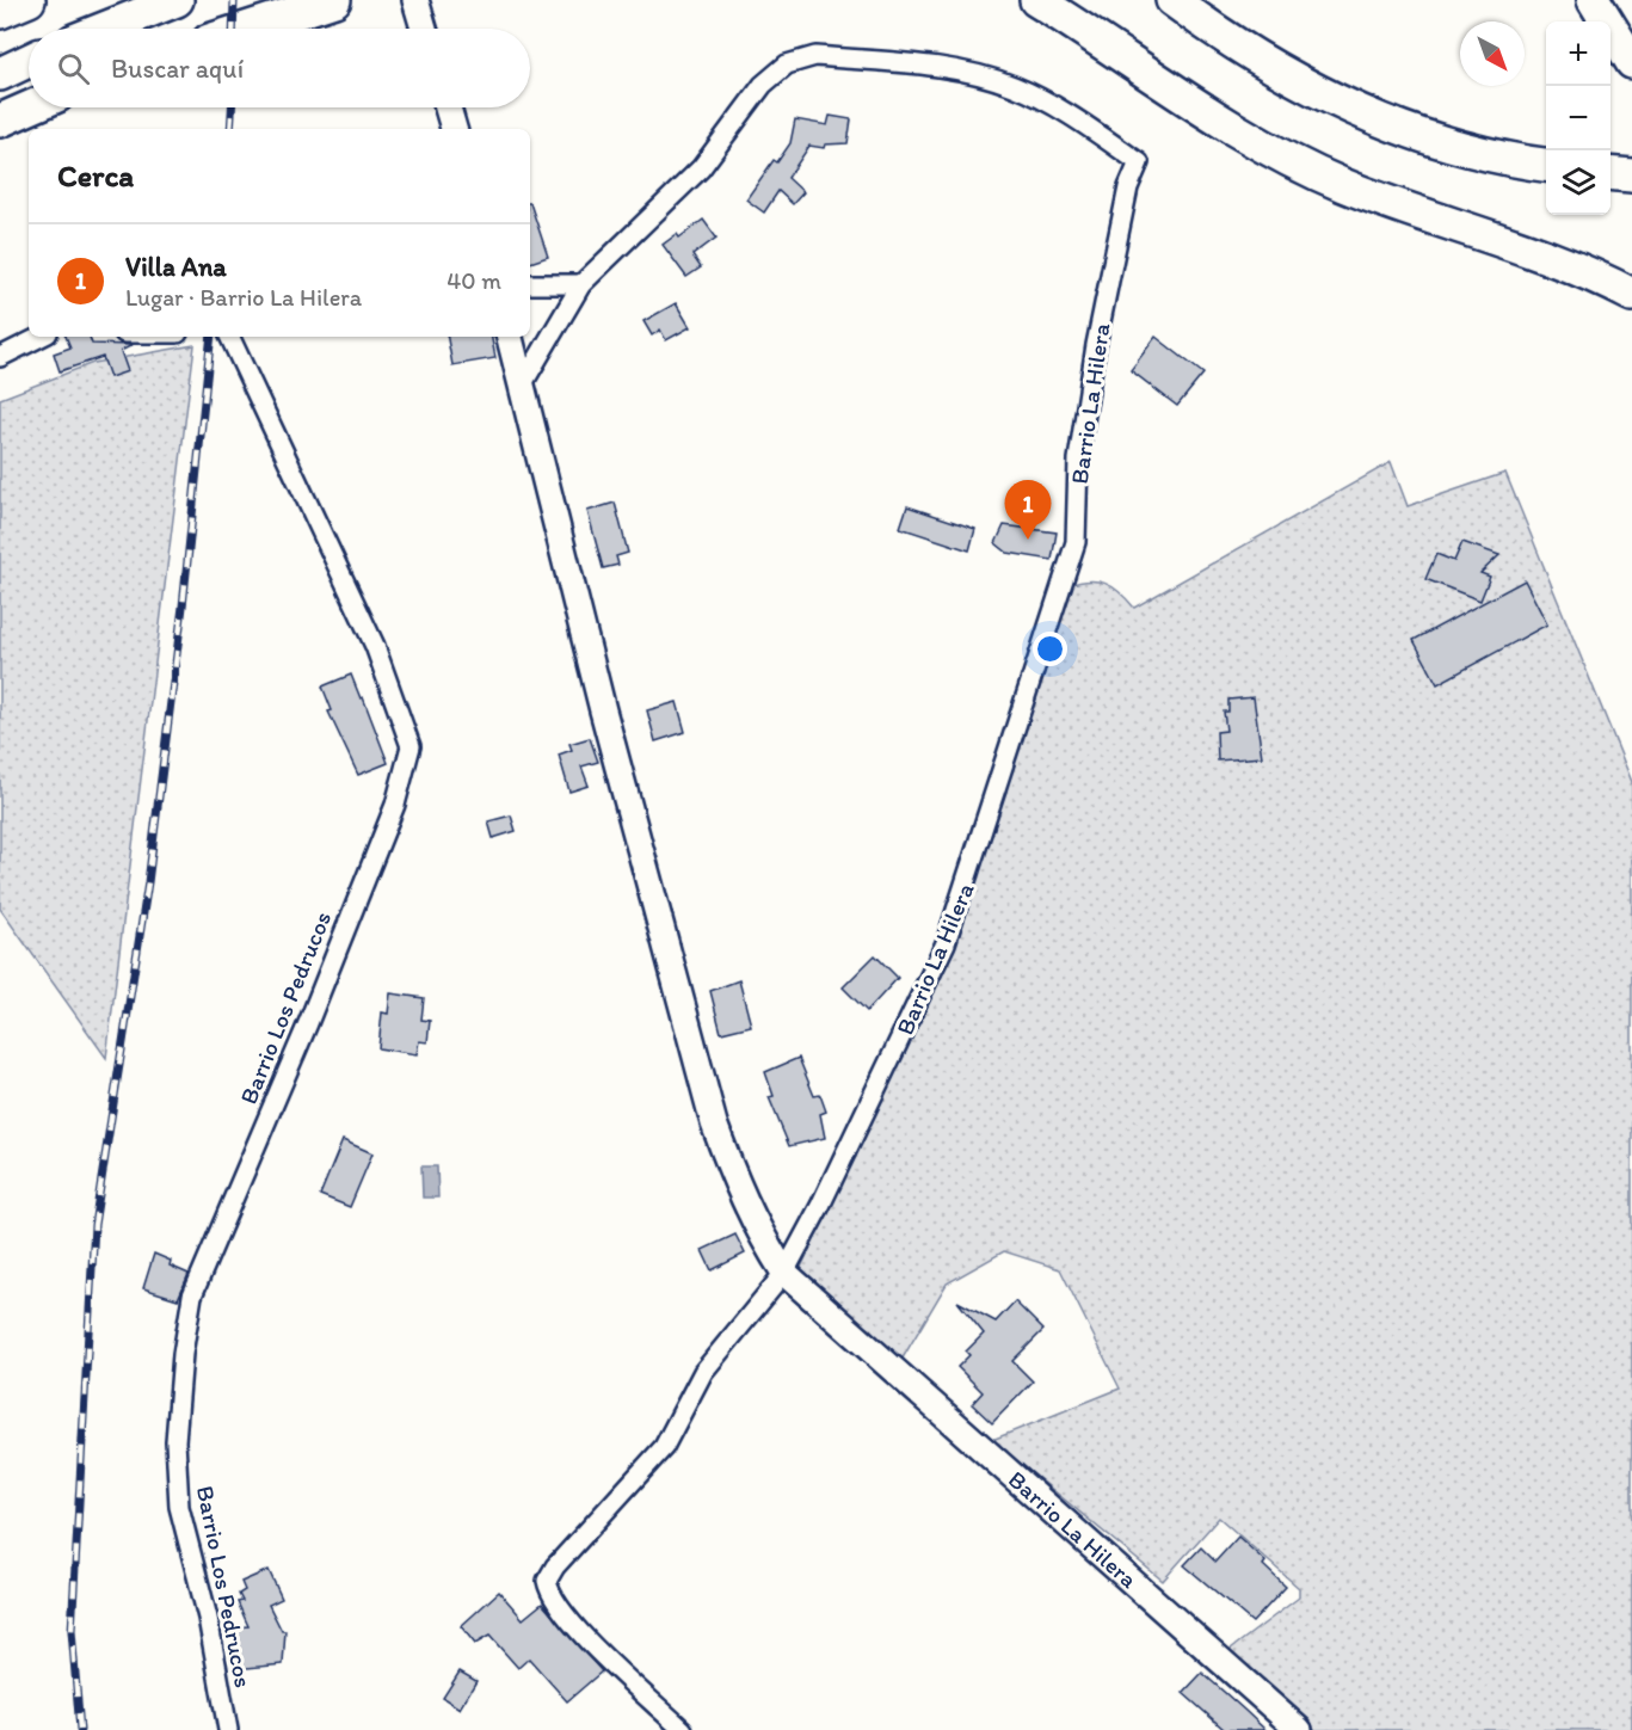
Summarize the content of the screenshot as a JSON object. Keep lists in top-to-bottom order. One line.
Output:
{"streets":{"street":["Barrio La Hilera","Barrio Los Pedrucos"]},"north":"bottom right","page":{"map_buttons":["+","−"],"search":"Buscar aquí","heading":"Cerca","list":[{"mark":"1","name":"Villa Ana","note":"Lugar · Barrio La Hilera","value":"40 m"}],"pins":"1"}}
